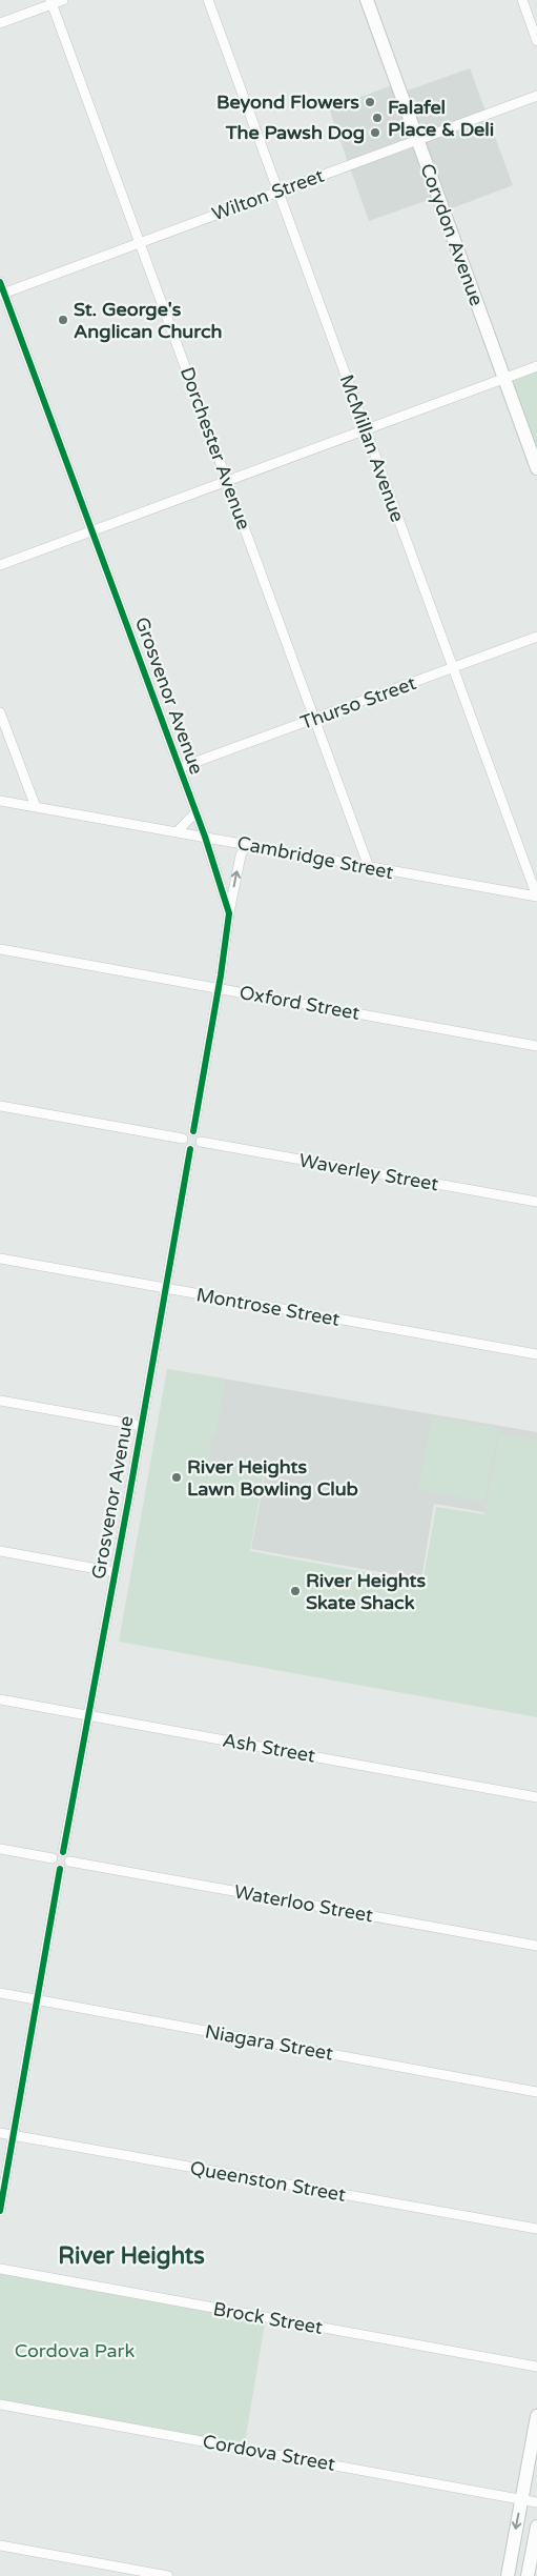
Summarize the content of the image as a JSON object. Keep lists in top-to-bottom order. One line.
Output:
{"streets":{"main road":["Corydon Avenue"],"street":["Wilton Street","Dorchester Avenue","McMillan Avenue","Grosvenor Avenue","Thurso Street","Cambridge Street","Oxford Street","Waverley Street","Montrose Street","Ash Street","Waterloo Street","Niagara Street","Queenston Street","Brock Street","Cordova Street"]},"crossings":[["Wilton Street","Corydon Avenue"],["Wilton Street","Dorchester Avenue"],["Wilton Street","McMillan Avenue"],["Wilton Street","Grosvenor Avenue"],["Dorchester Avenue","Thurso Street"],["Dorchester Avenue","Cambridge Street"],["McMillan Avenue","Thurso Street"],["McMillan Avenue","Cambridge Street"],["Grosvenor Avenue","Thurso Street"],["Grosvenor Avenue","Cambridge Street"],["Grosvenor Avenue","Oxford Street"],["Grosvenor Avenue","Waverley Street"],["Grosvenor Avenue","Montrose Street"],["Grosvenor Avenue","Ash Street"],["Grosvenor Avenue","Waterloo Street"]],"districts":["River Heights"],"parks":["Cordova Park"],"places":["Beyond Flowers","Falafel Place & Deli","The Pawsh Dog","St. George's Anglican Church","River Heights Lawn Bowling Club","River Heights Skate Shack"]}
